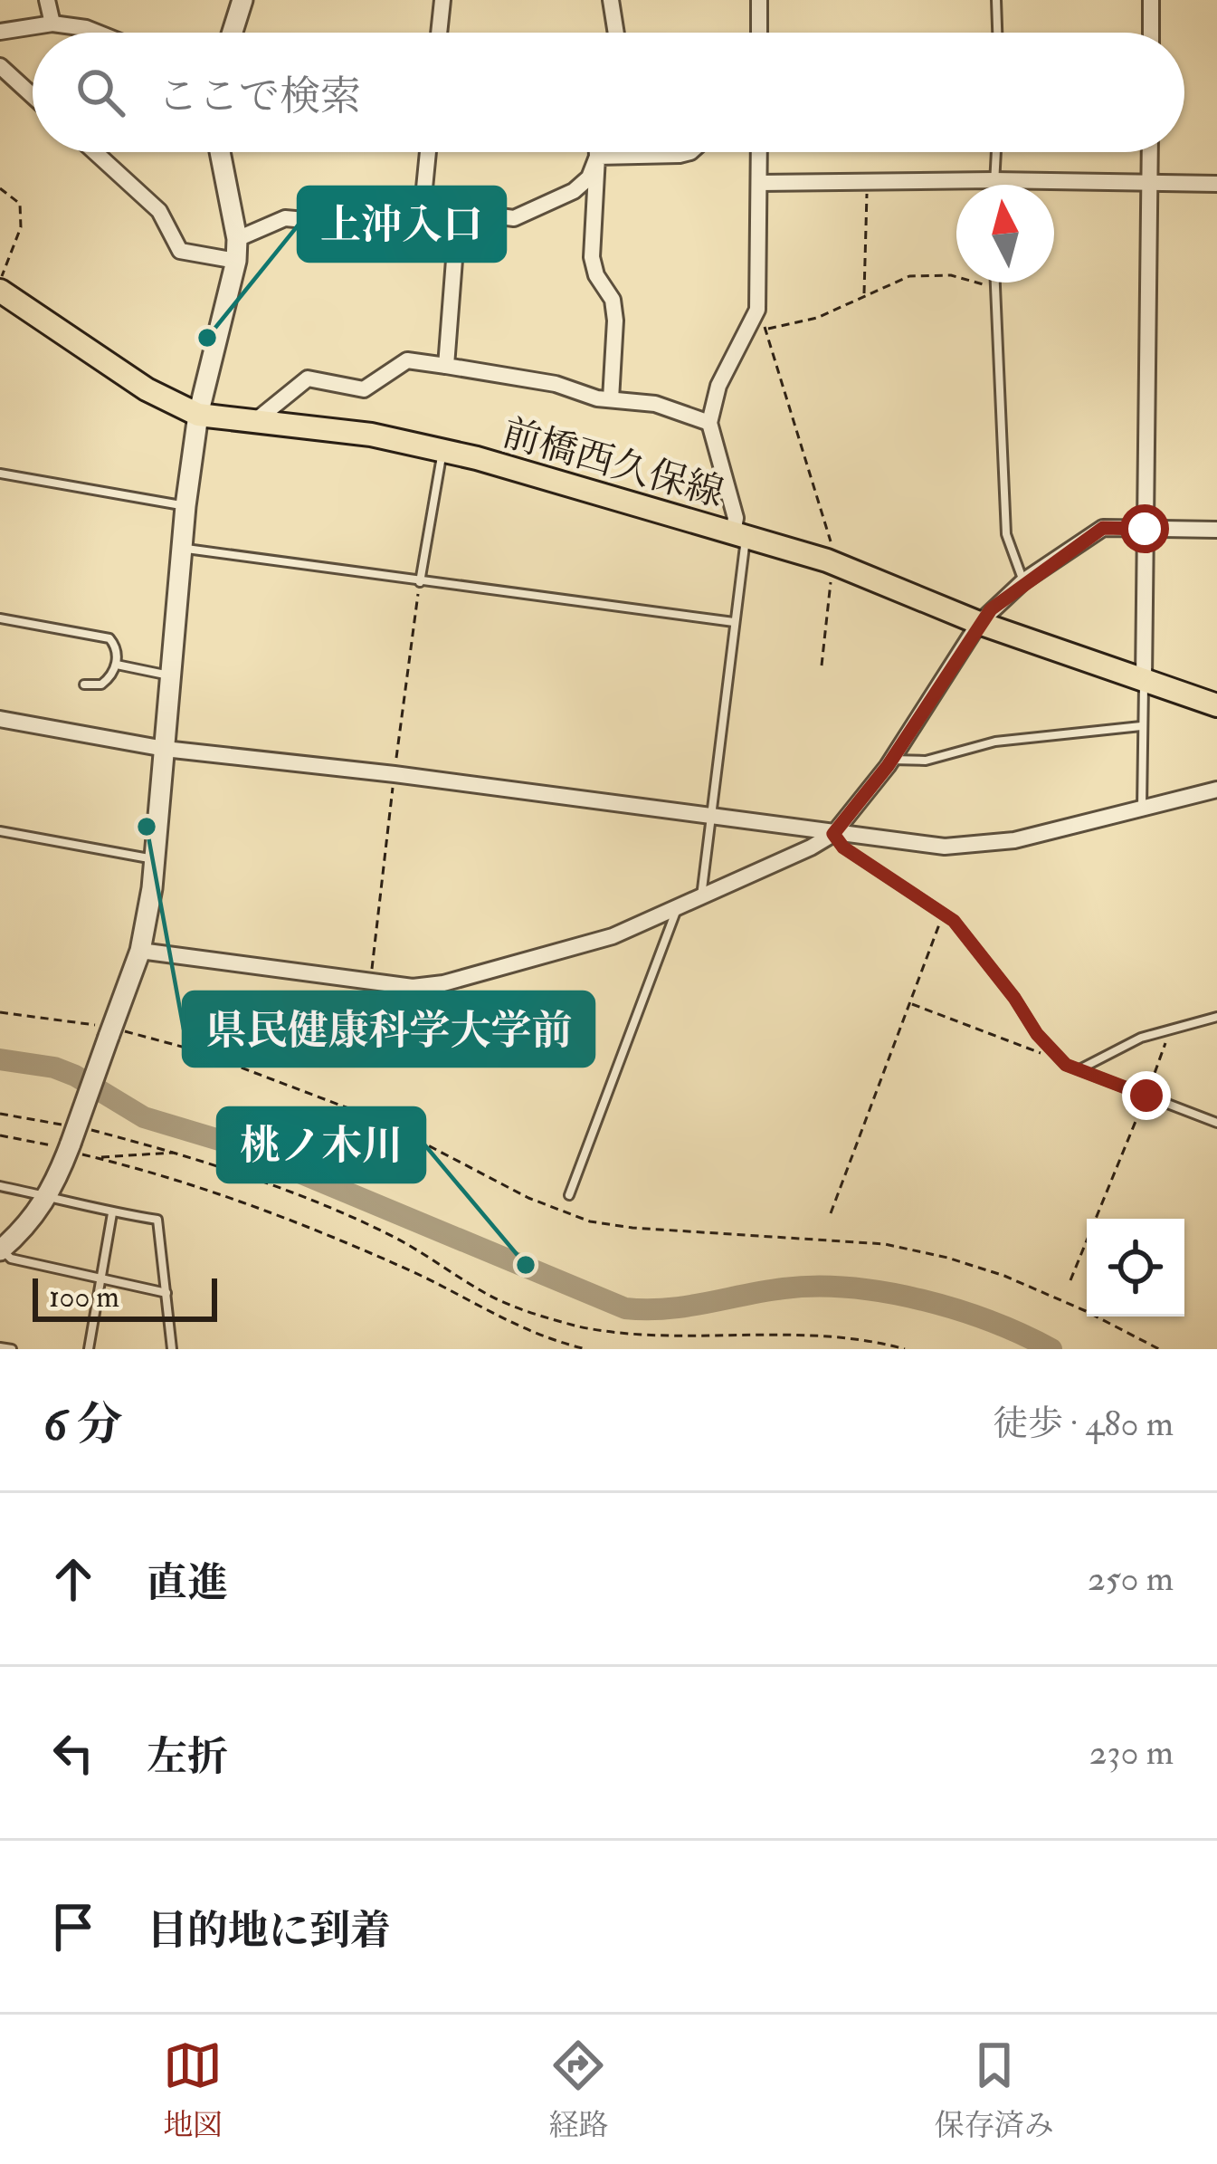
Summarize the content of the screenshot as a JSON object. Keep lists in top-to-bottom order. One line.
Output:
{"streets":{"main road":["前橋西久保線"]},"places":["上沖入口","県民健康科学大学前","桃ノ木川"],"scale_bar":"100 m","north":"top","page":{"search":"ここで検索","scale":"100 m","heading":["6 分","徒歩 · 480 m"],"list":[["直進","250 m"],["左折","230 m"],"目的地に到着"],"nav":["地図","経路","保存済み"]}}
